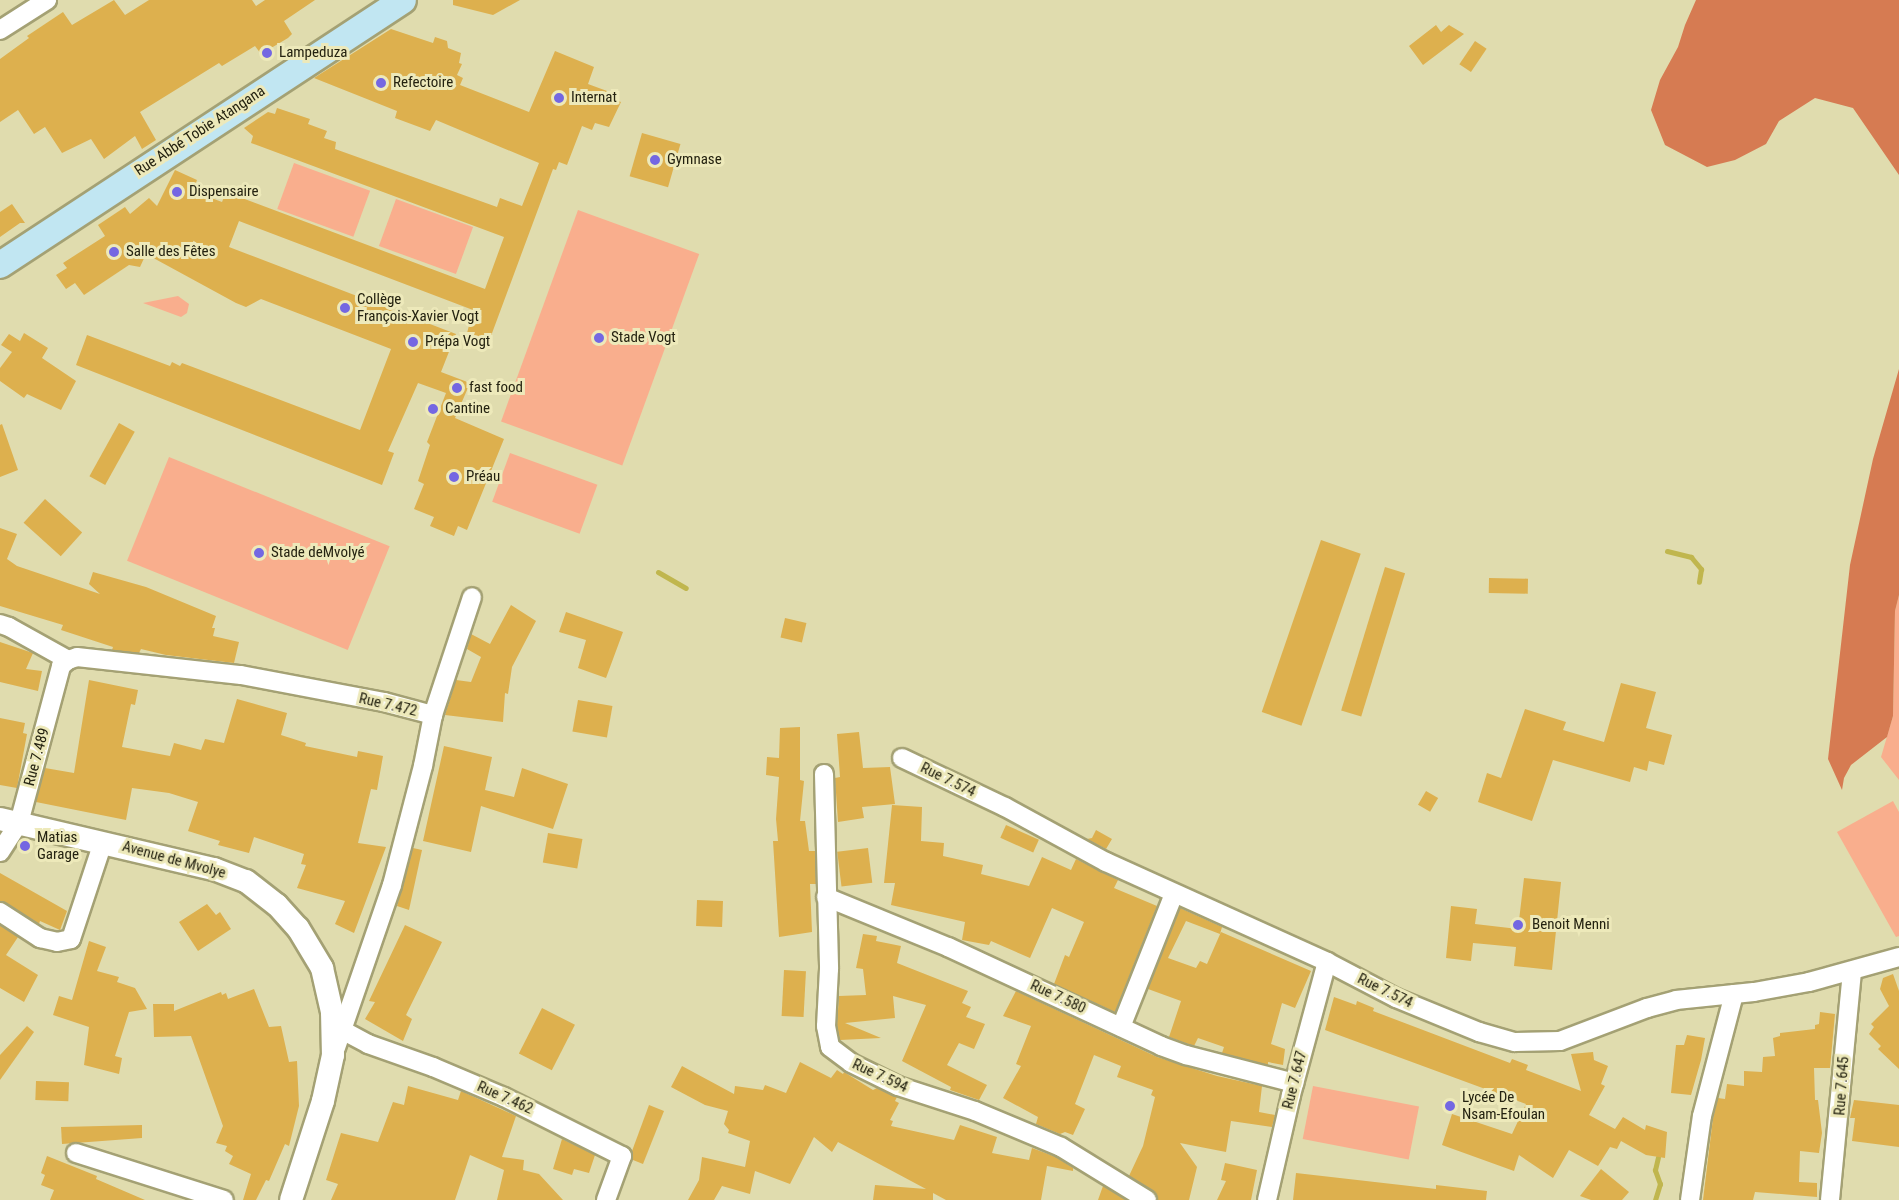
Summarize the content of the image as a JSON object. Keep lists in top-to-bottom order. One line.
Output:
{"streets":{"main road":["Rue Abbé Tobie Atangana"],"street":["Rue 7.472","Rue 7.489","Rue 7.574","Avenue de Mvolye","Rue 7.580","Rue 7.594","Rue 7.647","Rue 7.645","Rue 7.462"]},"crossings":[["Rue 7.472","Rue 7.489"],["Rue 7.472","Avenue de Mvolye"],["Rue 7.472","Rue 7.462"],["Rue 7.489","Avenue de Mvolye"],["Rue 7.574","Rue 7.647"],["Rue 7.574","Rue 7.645"],["Rue 7.580","Rue 7.594"],["Rue 7.580","Rue 7.647"]],"places":["Lampeduza","Refectoire","Internat","Gymnase","Dispensaire","Salle des Fêtes","Collège François-Xavier Vogt","Stade Vogt","Prépa Vogt","fast food","Cantine","Préau","Stade deMvolyé","Matias Garage","Benoit Menni","Lycée De Nsam-Efoulan"]}
